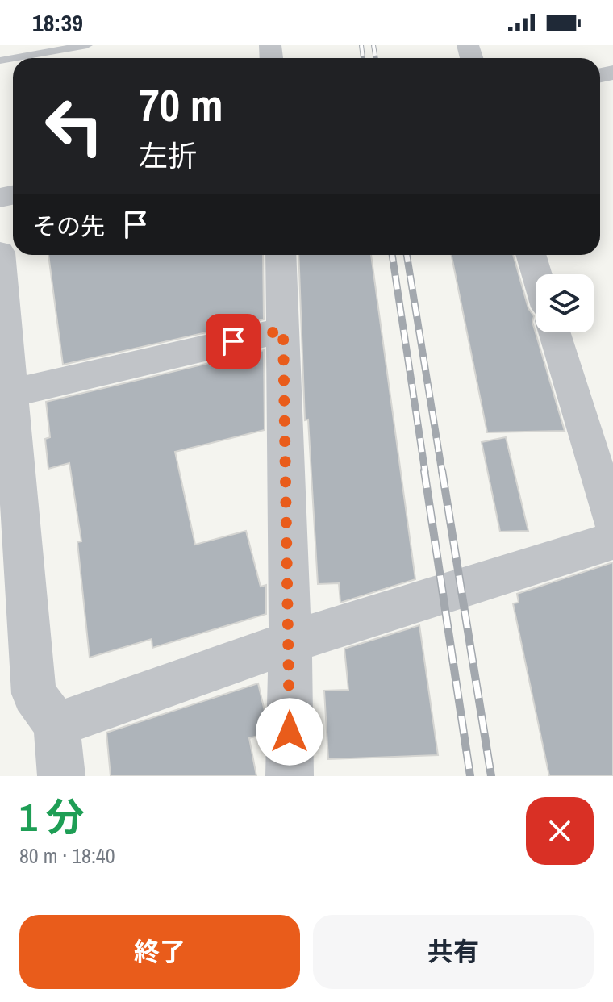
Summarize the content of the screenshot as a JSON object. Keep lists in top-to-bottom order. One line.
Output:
{"page":{"status":"18:39","turn":["70 m","左折"],"then":"その先","heading":["1 分","80 m · 18:40"],"buttons":["終了","共有"]}}
